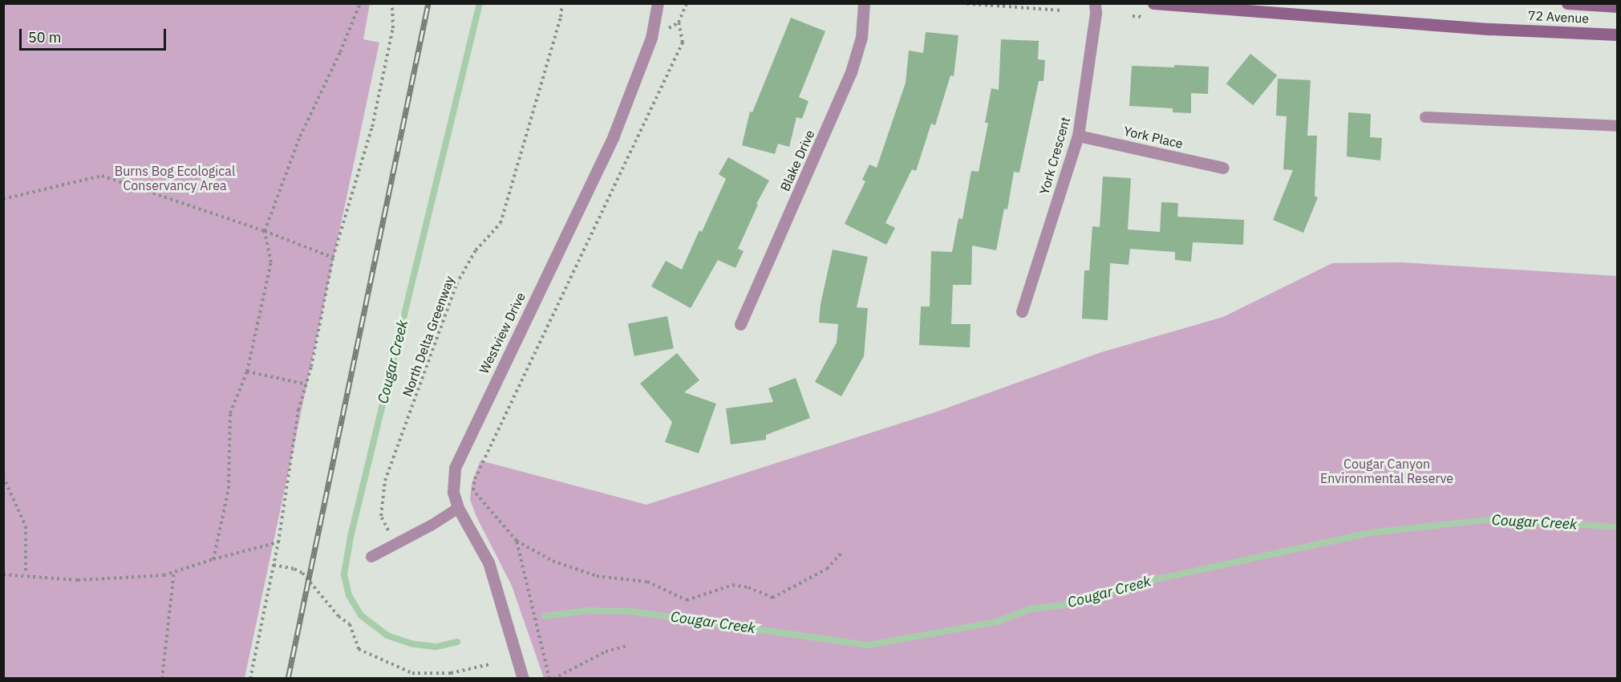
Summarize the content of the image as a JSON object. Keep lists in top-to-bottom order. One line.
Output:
{"streets":{"main road":["72 Avenue"],"street":["York Place","York Crescent","Blake Drive","Westview Drive"],"path":["North Delta Greenway"]},"crossings":[["York Place","York Crescent"]],"water":["Cougar Creek"],"parks":["Burns Bog Ecological Conservancy Area","Cougar Canyon Environmental Reserve"],"scale_bar":"50 m"}
